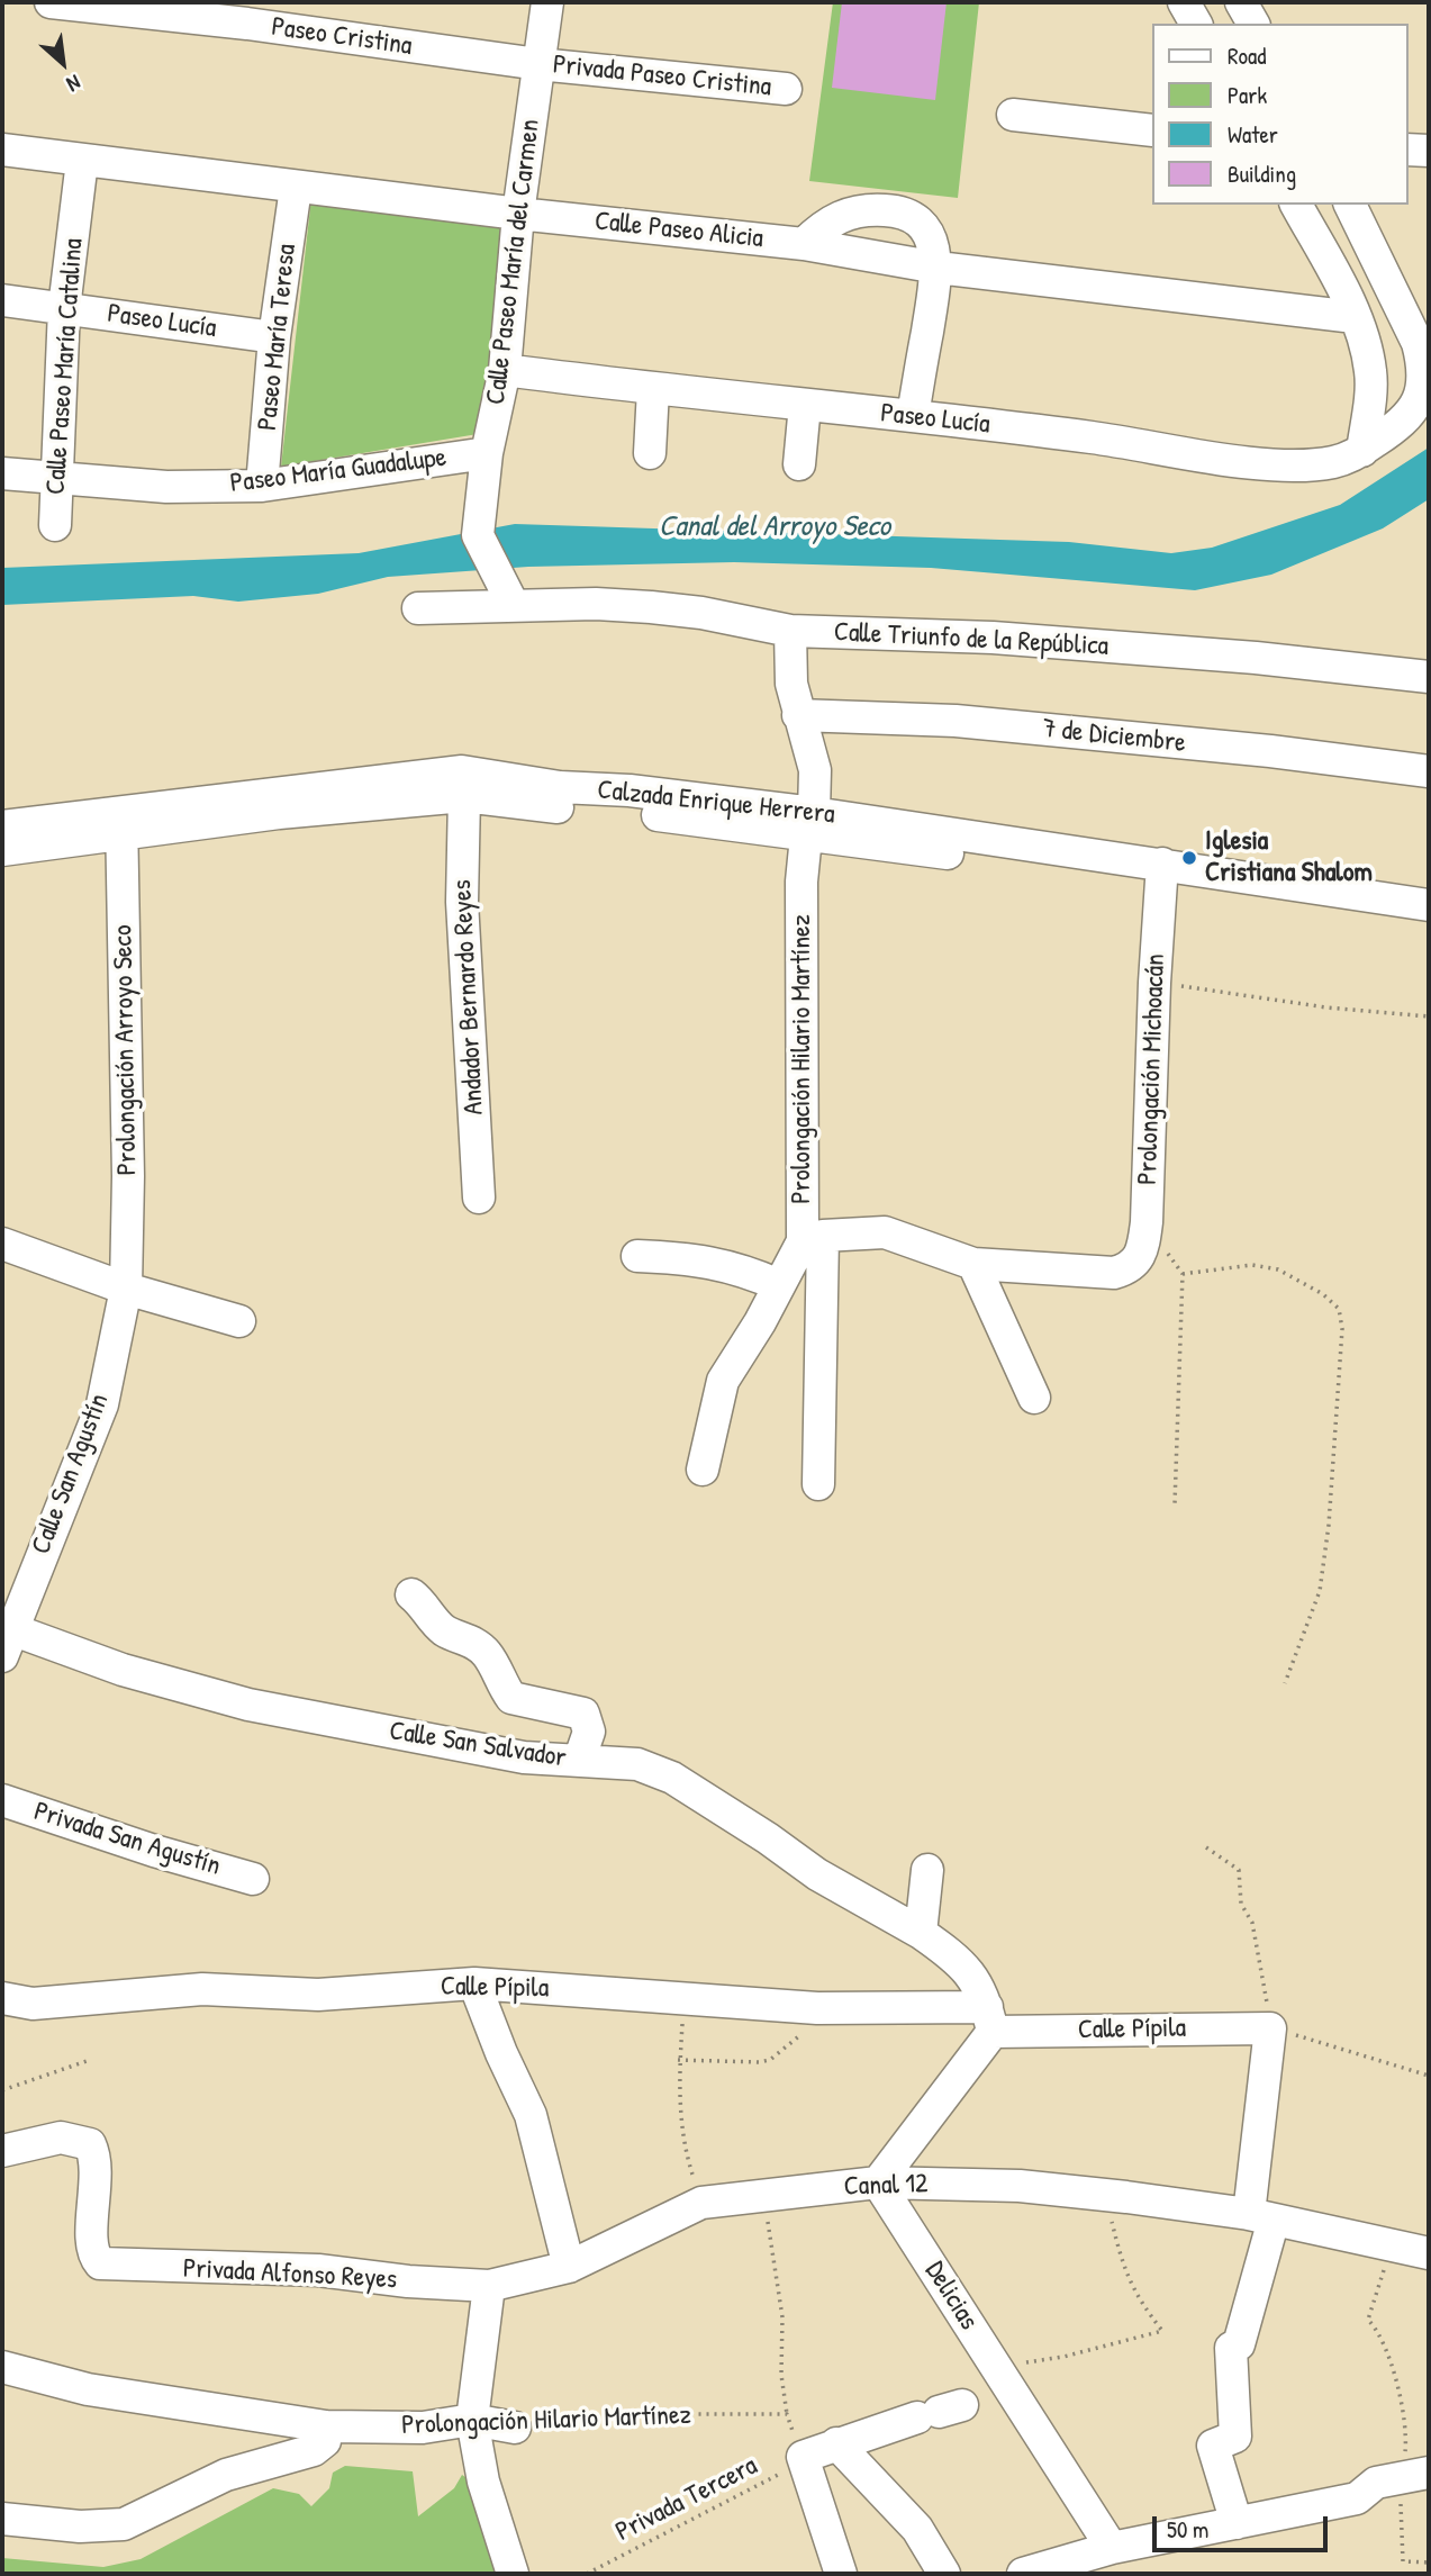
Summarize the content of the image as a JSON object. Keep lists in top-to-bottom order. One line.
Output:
{"streets":{"street":["Paseo Cristina","Privada Paseo Cristina","Calle Paseo Alicia","Calle Paseo María del Carmen","Paseo Lucía","Paseo María Teresa","Calle Paseo María Catalina","Paseo María Guadalupe","Calle Triunfo de la República","7 de Diciembre","Calzada Enrique Herrera","Andador Bernardo Reyes","Prolongación Arroyo Seco","Prolongación Hilario Martínez","Prolongación Michoacán","Calle San Agustín","Calle San Salvador","Privada San Agustín","Calle Pípila","Canal 12","Privada Alfonso Reyes","Delicias"],"path":["Privada Tercera"]},"crossings":[["Paseo Cristina","Privada Paseo Cristina"],["Paseo Cristina","Calle Paseo María del Carmen"],["Privada Paseo Cristina","Calle Paseo María del Carmen"],["Calle Paseo Alicia","Calle Paseo María del Carmen"],["Calle Paseo Alicia","Paseo María Teresa"],["Calle Paseo Alicia","Calle Paseo María Catalina"],["Calle Paseo María del Carmen","Paseo Lucía"],["Calle Paseo María del Carmen","Paseo María Guadalupe"],["Calle Paseo María del Carmen","Calle Triunfo de la República"],["Paseo Lucía","Paseo María Teresa"],["Paseo Lucía","Calle Paseo María Catalina"],["Paseo María Teresa","Paseo María Guadalupe"],["Calle Paseo María Catalina","Paseo María Guadalupe"],["Calle Triunfo de la República","Prolongación Hilario Martínez"],["7 de Diciembre","Prolongación Hilario Martínez"],["Calzada Enrique Herrera","Andador Bernardo Reyes"],["Calzada Enrique Herrera","Prolongación Arroyo Seco"],["Calzada Enrique Herrera","Prolongación Hilario Martínez"],["Calzada Enrique Herrera","Prolongación Michoacán"],["Prolongación Arroyo Seco","Calle San Agustín"],["Calle San Agustín","Calle San Salvador"],["Calle San Salvador","Calle Pípila"],["Canal 12","Privada Alfonso Reyes"],["Canal 12","Delicias"]],"water":["Canal del Arroyo Seco"],"places":["Iglesia Cristiana Shalom"],"legend":["Road","Park","Water","Building"],"scale_bar":"50 m","north":"bottom right"}
